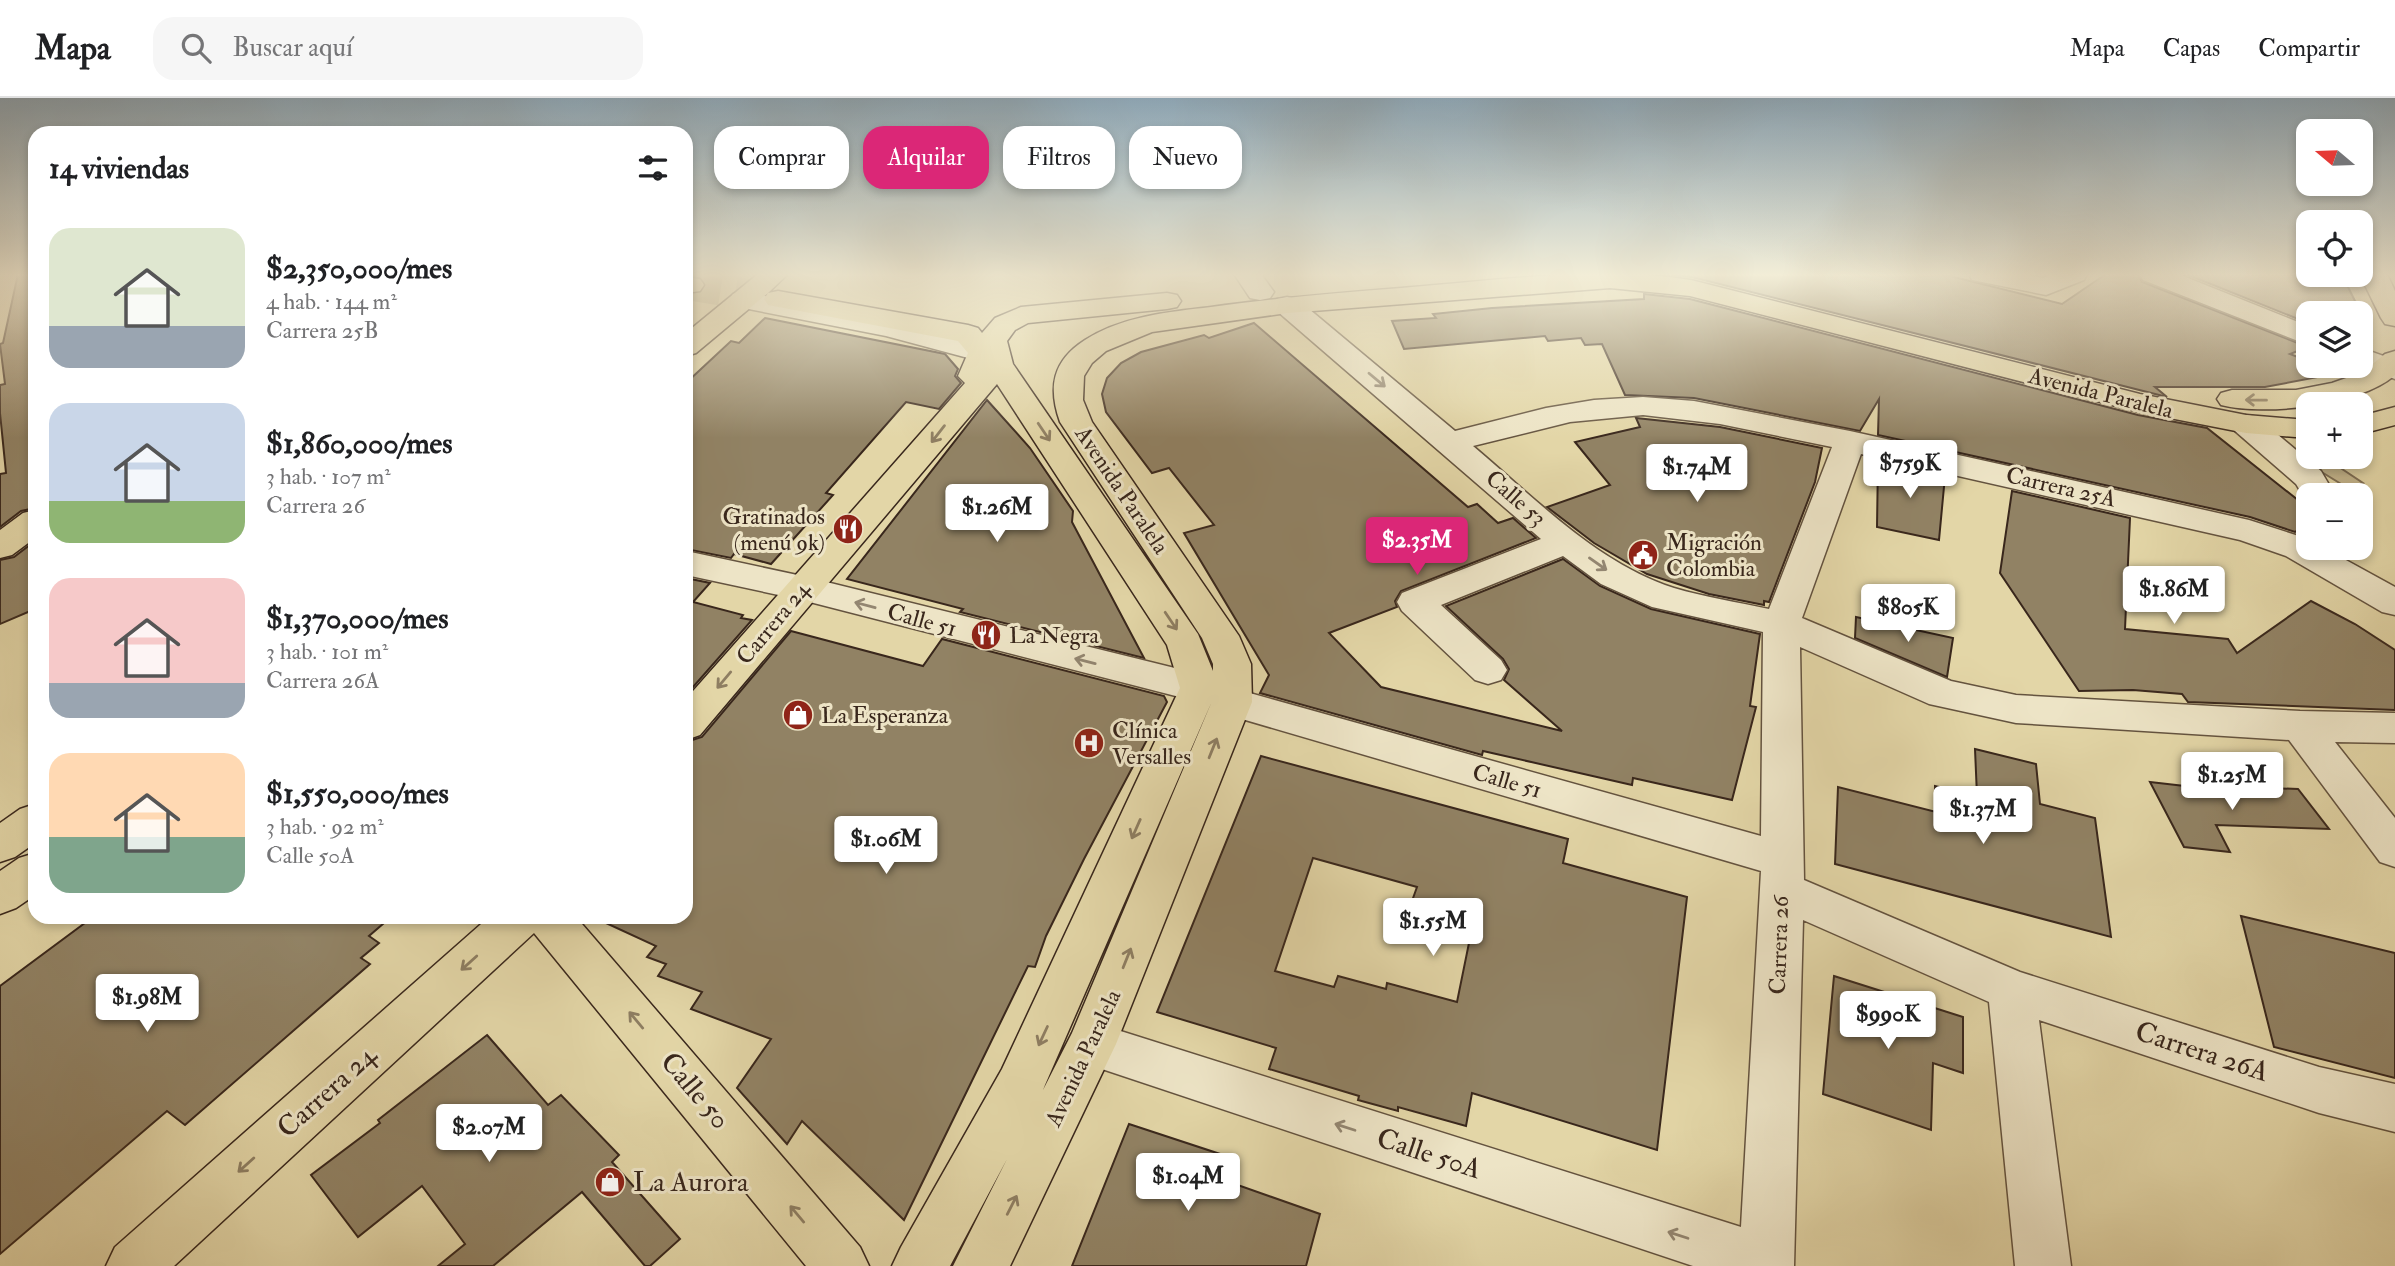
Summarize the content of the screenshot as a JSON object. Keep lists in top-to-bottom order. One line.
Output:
{"streets":{"main road":["Avenida Paralela","Carrera 24","Calle 50"],"street":["Carrera 25A","Calle 53","Calle 51","Carrera 26","Carrera 26A","Calle 50A"]},"crossings":[["Avenida Paralela","Calle 51"],["Avenida Paralela","Carrera 24"],["Avenida Paralela","Calle 50A"],["Carrera 25A","Calle 53"],["Carrera 25A","Carrera 26"],["Calle 53","Carrera 26"],["Calle 51","Carrera 24"],["Calle 51","Carrera 26"],["Calle 51","Carrera 26A"],["Carrera 26","Carrera 26A"],["Carrera 26","Calle 50A"]],"one_way":["Calle 53","Calle 51","Carrera 24","Calle 50","Calle 50A"],"places":{"restaurant":["Gratinados (menú 9k)","La Negra"],"public building":["Migración Colombia"],"shop":["La Esperanza","La Aurora"],"hospital":["Clínica Versalles"]},"north":"left","page":{"header":"Mapa","search":"Buscar aquí","nav":["Mapa","Capas","Compartir"],"map_buttons":["+","−"],"chip":["Comprar","Alquilar","Filtros","Nuevo"],"heading":"14 viviendas","list":[{"name":"$2,350,000/mes","note":"4 hab. · 144 m² · Carrera 25B"},{"name":"$1,860,000/mes","note":"3 hab. · 107 m² · Carrera 26"},{"name":"$1,370,000/mes","note":"3 hab. · 101 m² · Carrera 26A"},{"name":"$1,550,000/mes","note":"3 hab. · 92 m² · Calle 50A"}],"price":["$759K","$1.74M","$1.26M","$2.35M","$1.86M","$805K","$1.25M","$1.37M","$1.06M","$1.55M","$1.98M","$990K","$2.07M","$1.04M"]}}
